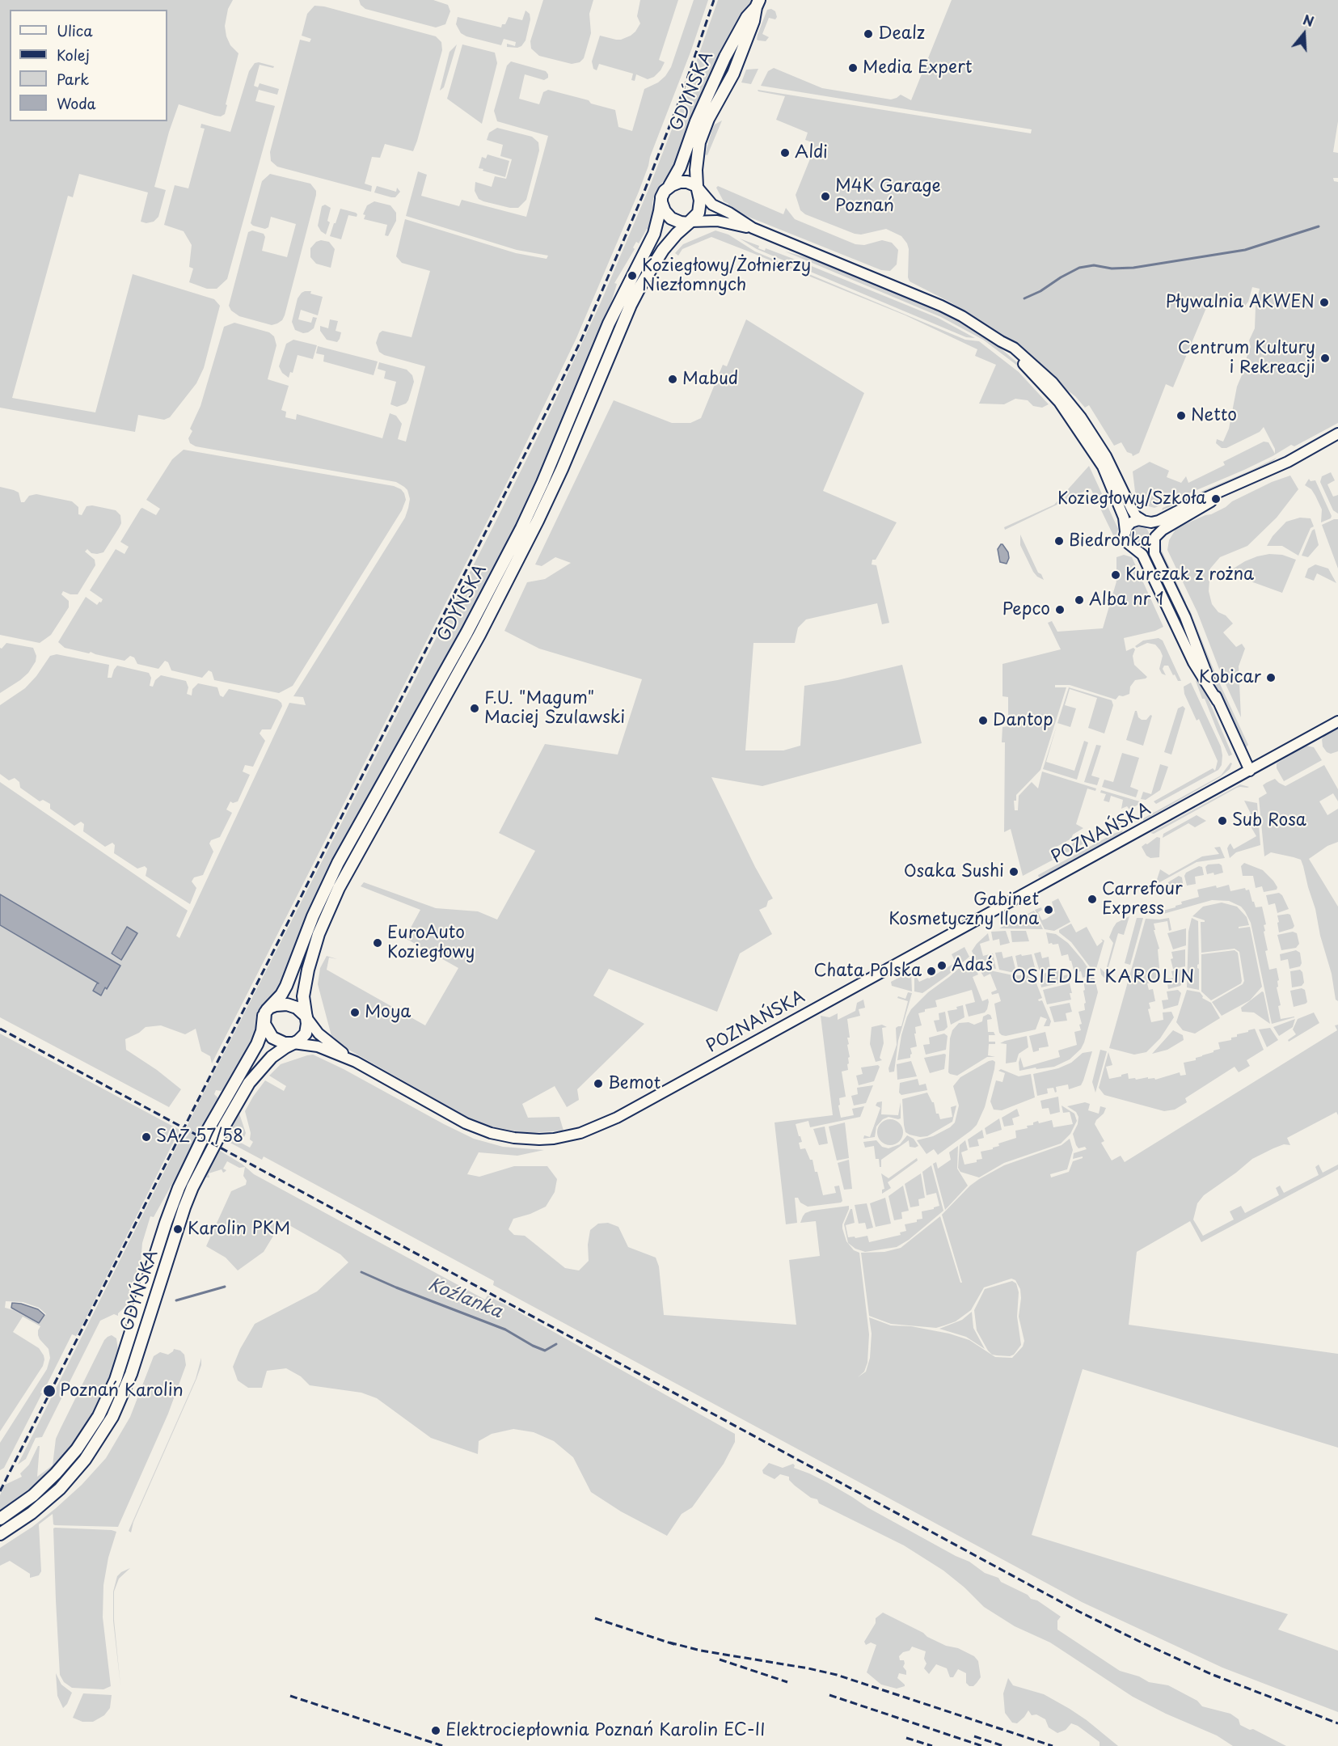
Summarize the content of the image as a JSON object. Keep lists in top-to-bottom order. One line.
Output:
{"streets":{"main road":["GDYŃSKA"],"street":["POZNAŃSKA"]},"crossings":[["GDYŃSKA","POZNAŃSKA"]],"districts":["OSIEDLE KAROLIN"],"water":["Koźlanka"],"places":["Dealz","Media Expert","Aldi","M4K Garage Poznań","Koziegłowy/Żołnierzy Niezłomnych","Pływalnia AKWEN","Centrum Kultury i Rekreacji","Mabud","Netto","Koziegłowy/Szkoła","Biedronka","Kurczak z rożna","Alba nr 1","Pepco","Kobicar","F.U. \"Magum\" Maciej Szulawski","Dantop","Sub Rosa","Osaka Sushi","Carrefour Express","Gabinet Kosmetyczny Ilona","EuroAuto Koziegłowy","Adaś","Chata Polska","Moya","Bemot","SAZ 57/58","Karolin PKM","Poznań Karolin","Elektrociepłownia Poznań Karolin EC-II"],"legend":["Ulica","Kolej","Park","Woda"],"north":"top"}
